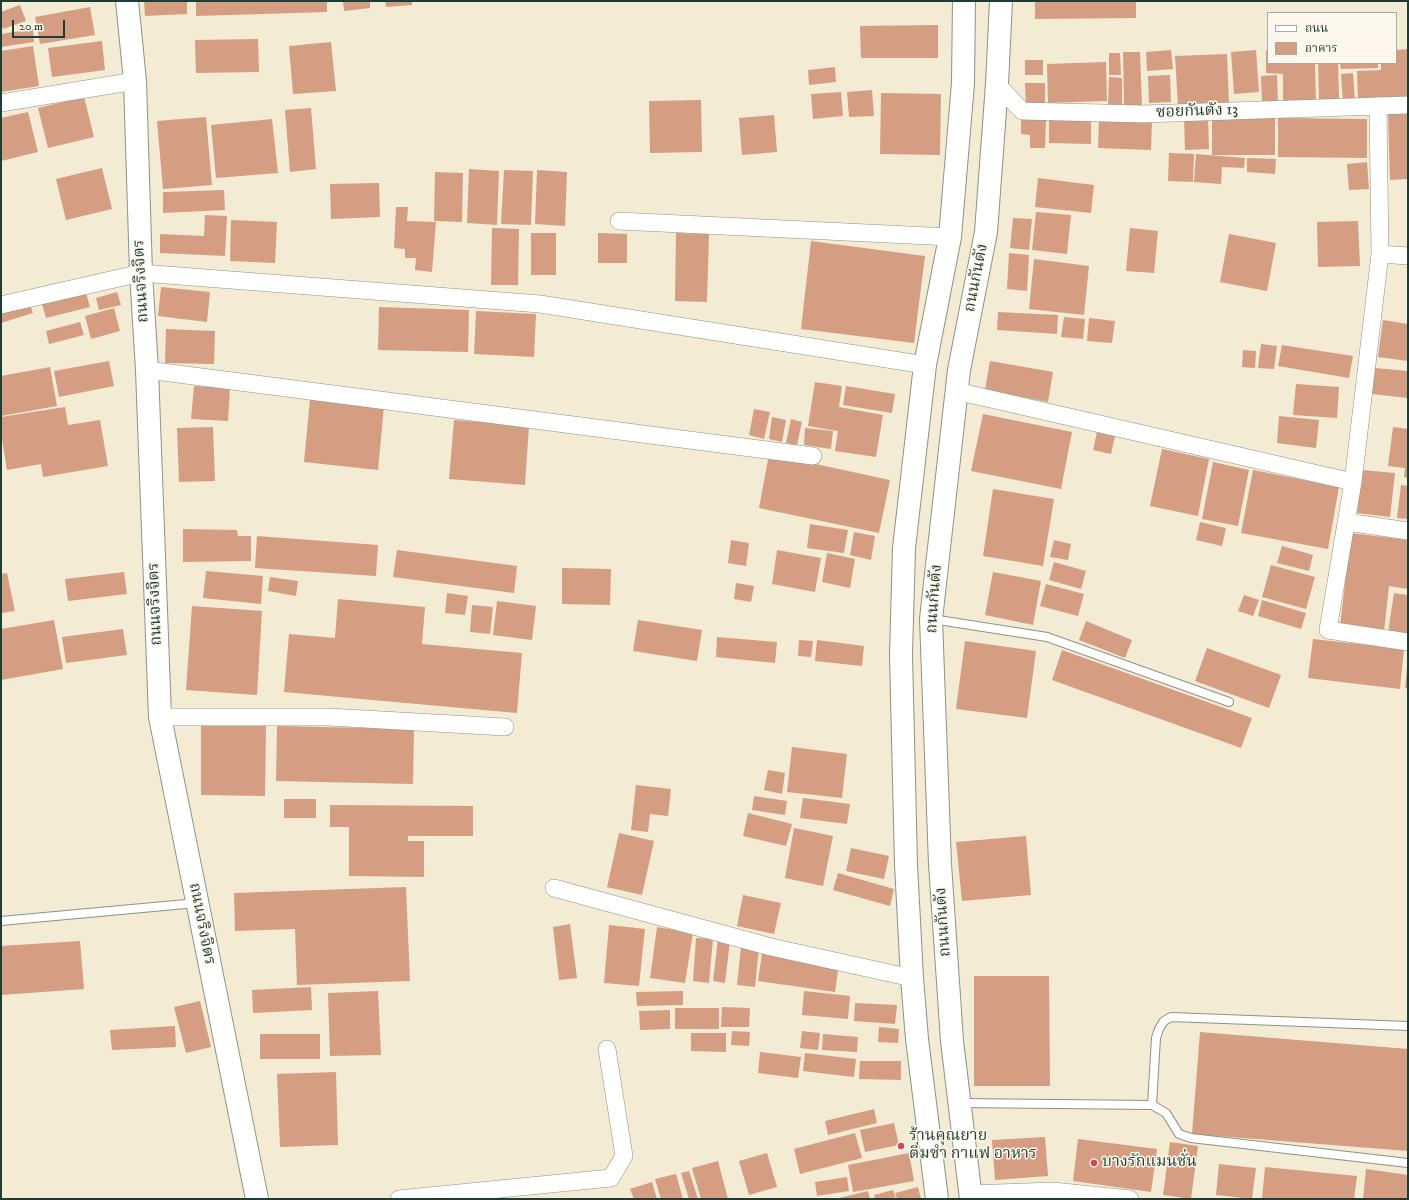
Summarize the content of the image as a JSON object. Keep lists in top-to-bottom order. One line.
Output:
{"streets":{"main road":["ถนนกันตัง","ถนนจริงจิตร"],"street":["ซอยกันตัง 13"]},"crossings":[["ซอยกันตัง 13","ถนนกันตัง"]],"places":["ร้านคุณยาย ติ่มซำ กาแฟ อาหาร","บางรักแมนชั่น"],"legend":["ถนน","อาคาร"],"scale_bar":"20 m"}
